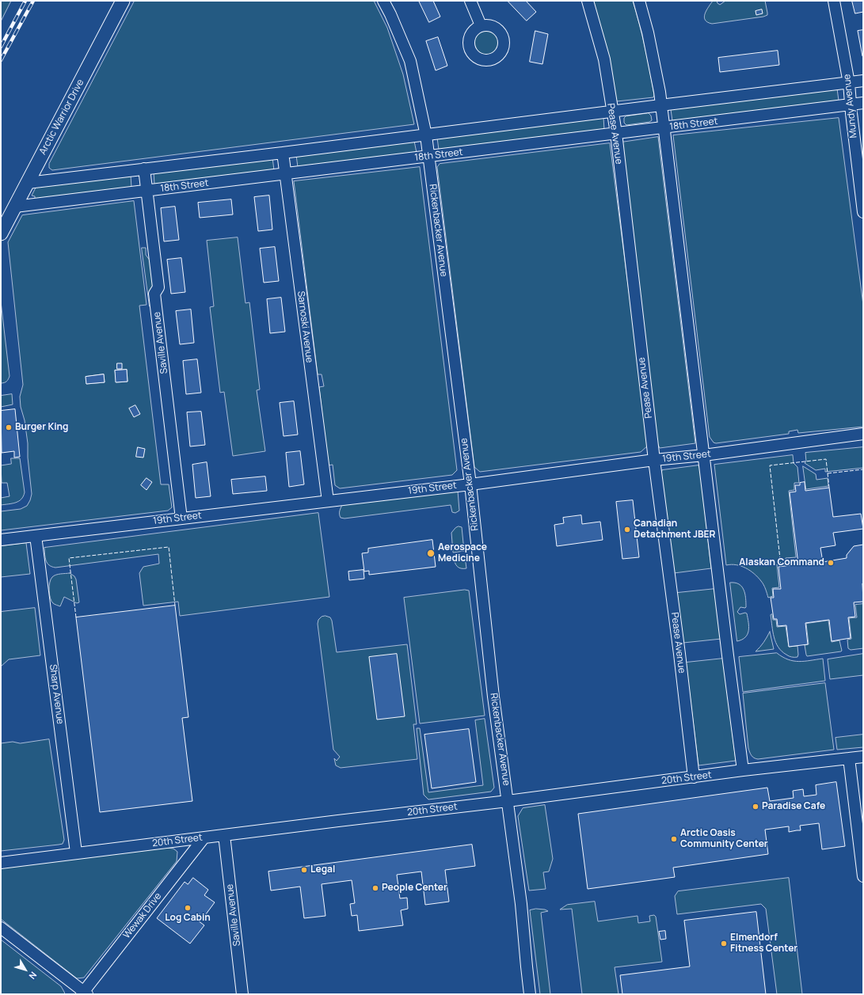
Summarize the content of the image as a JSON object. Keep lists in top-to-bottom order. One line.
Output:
{"streets":{"main road":["Arctic Warrior Drive"],"street":["Mundy Avenue","18th Street","Pease Avenue","Rickenbacker Avenue","Sarnoski Avenue","Saville Avenue","19th Street","Sharp Avenue","20th Street","Wewak Drive"]},"crossings":[["Mundy Avenue","18th Street"],["Arctic Warrior Drive","18th Street"],["18th Street","Pease Avenue"],["18th Street","Rickenbacker Avenue"],["18th Street","Sarnoski Avenue"],["18th Street","Saville Avenue"],["Pease Avenue","19th Street"],["Pease Avenue","20th Street"],["Rickenbacker Avenue","19th Street"],["Rickenbacker Avenue","20th Street"],["Sarnoski Avenue","19th Street"],["Saville Avenue","19th Street"],["Saville Avenue","20th Street"],["19th Street","Sharp Avenue"],["Sharp Avenue","20th Street"],["20th Street","Wewak Drive"]],"places":["Burger King","Canadian Detachment JBER","Aerospace Medicine","Alaskan Command","Paradise Cafe","Arctic Oasis Community Center","Legal","People Center","Log Cabin","Elmendorf Fitness Center"],"north":"bottom right"}
